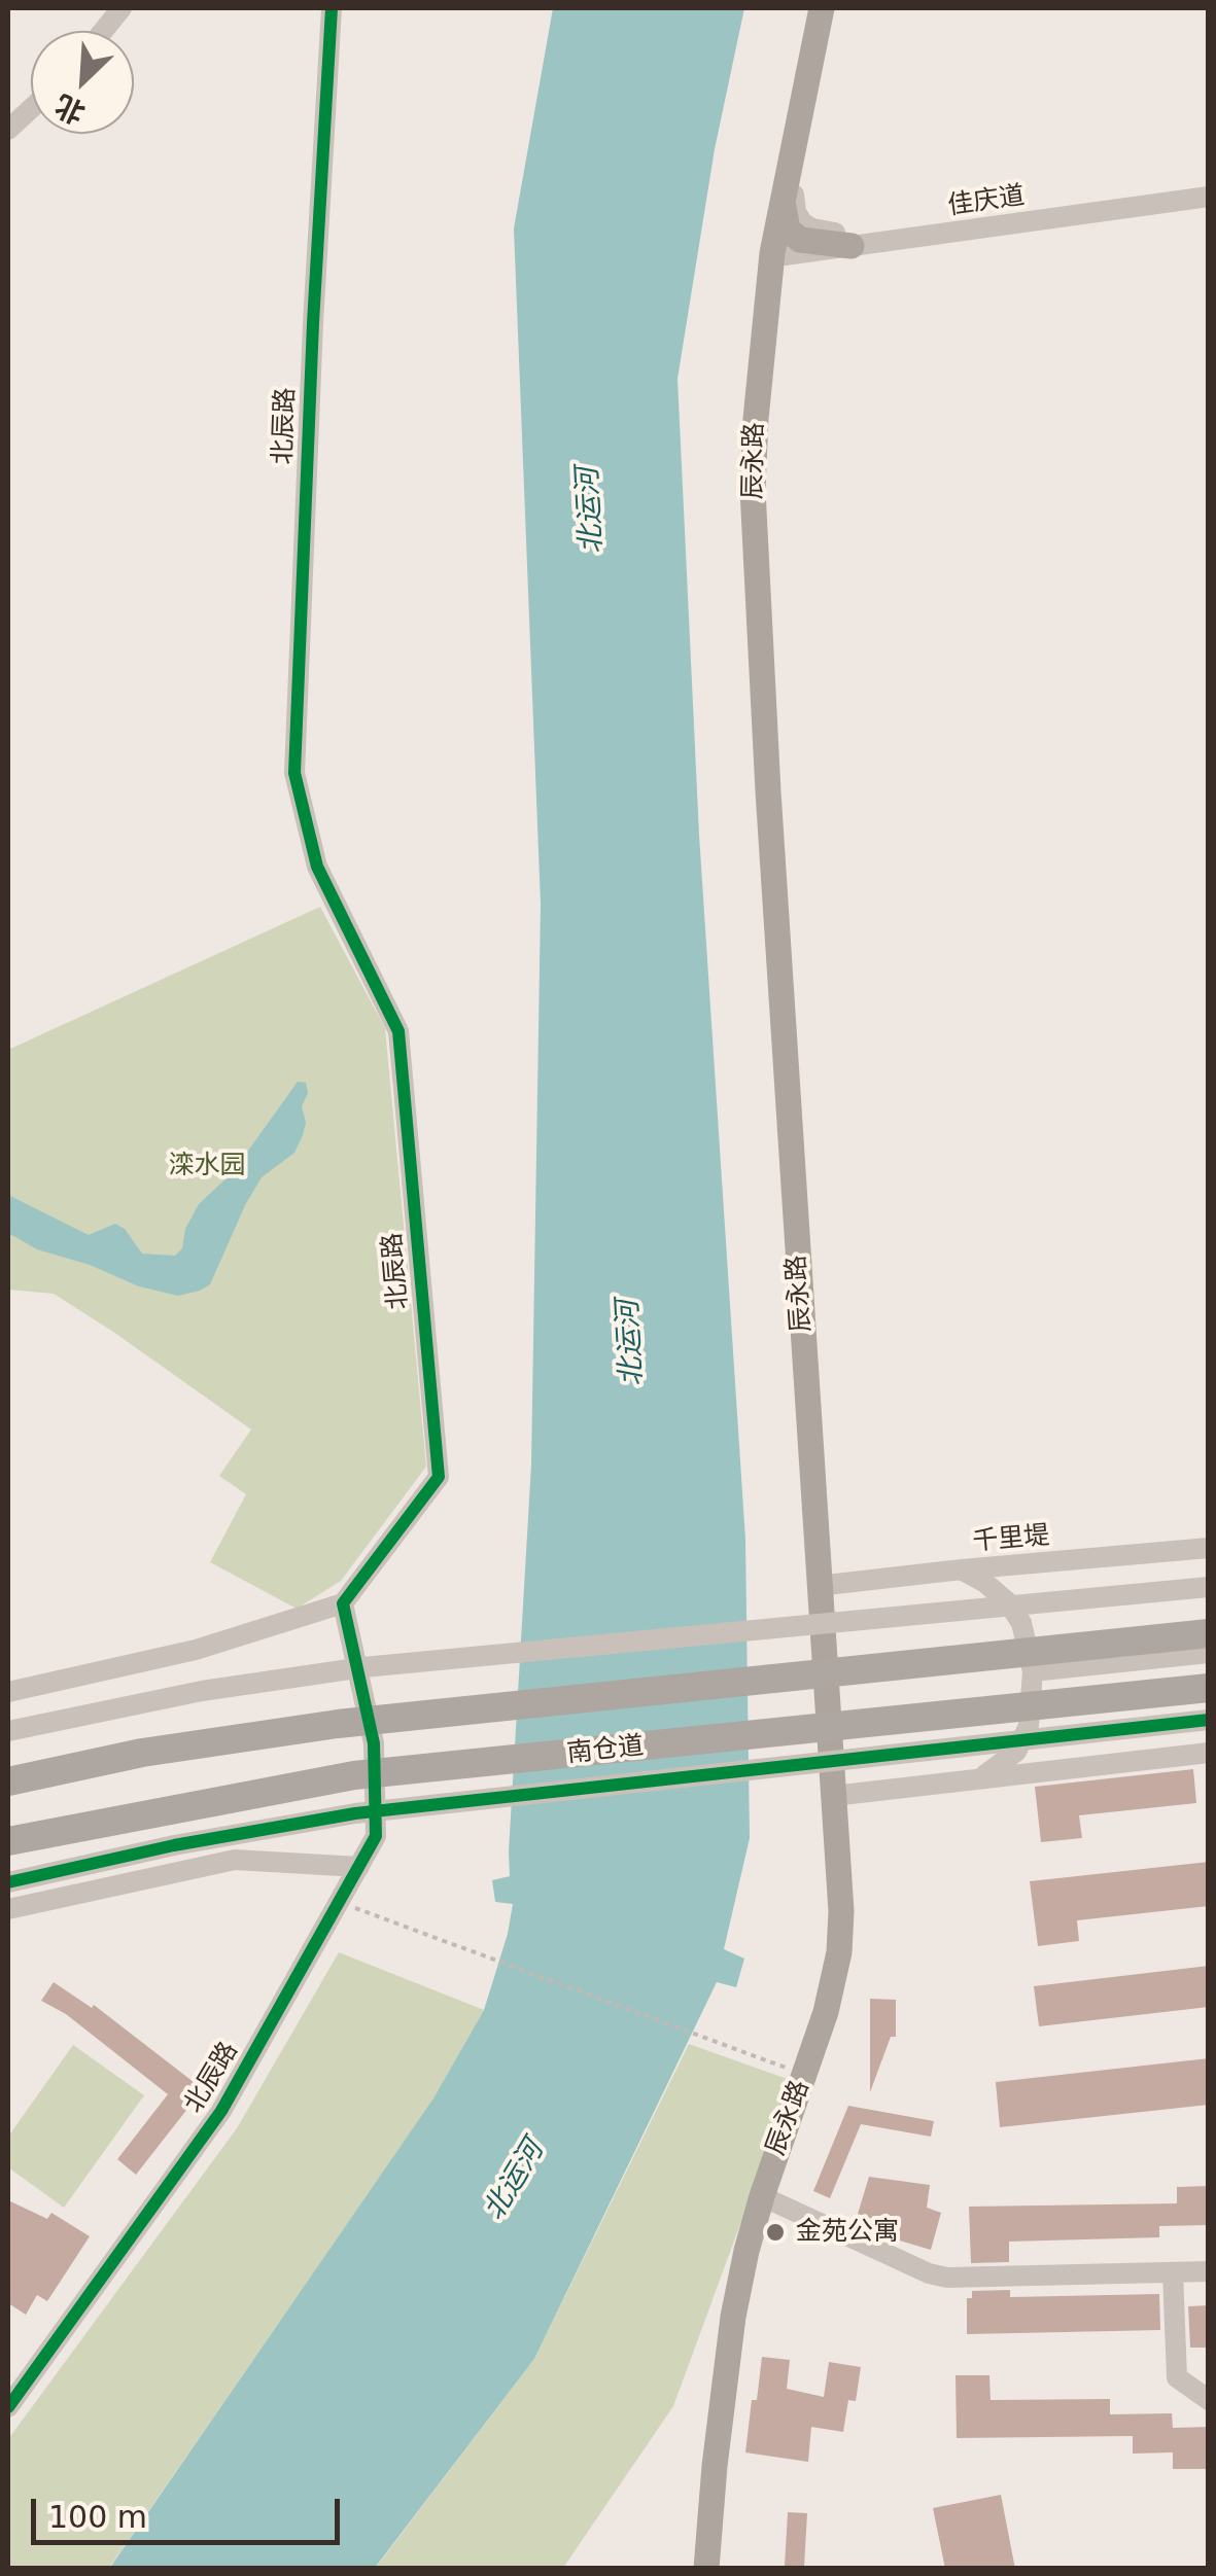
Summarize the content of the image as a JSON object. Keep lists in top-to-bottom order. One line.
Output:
{"streets":{"highway":["南仓道"],"main road":["辰永路"],"street":["佳庆道","北辰路","千里堤"]},"crossings":[["辰永路","千里堤"]],"water":["北运河"],"parks":["滦水园"],"places":["金苑公寓"],"scale_bar":"100 m","north":"bottom left"}
